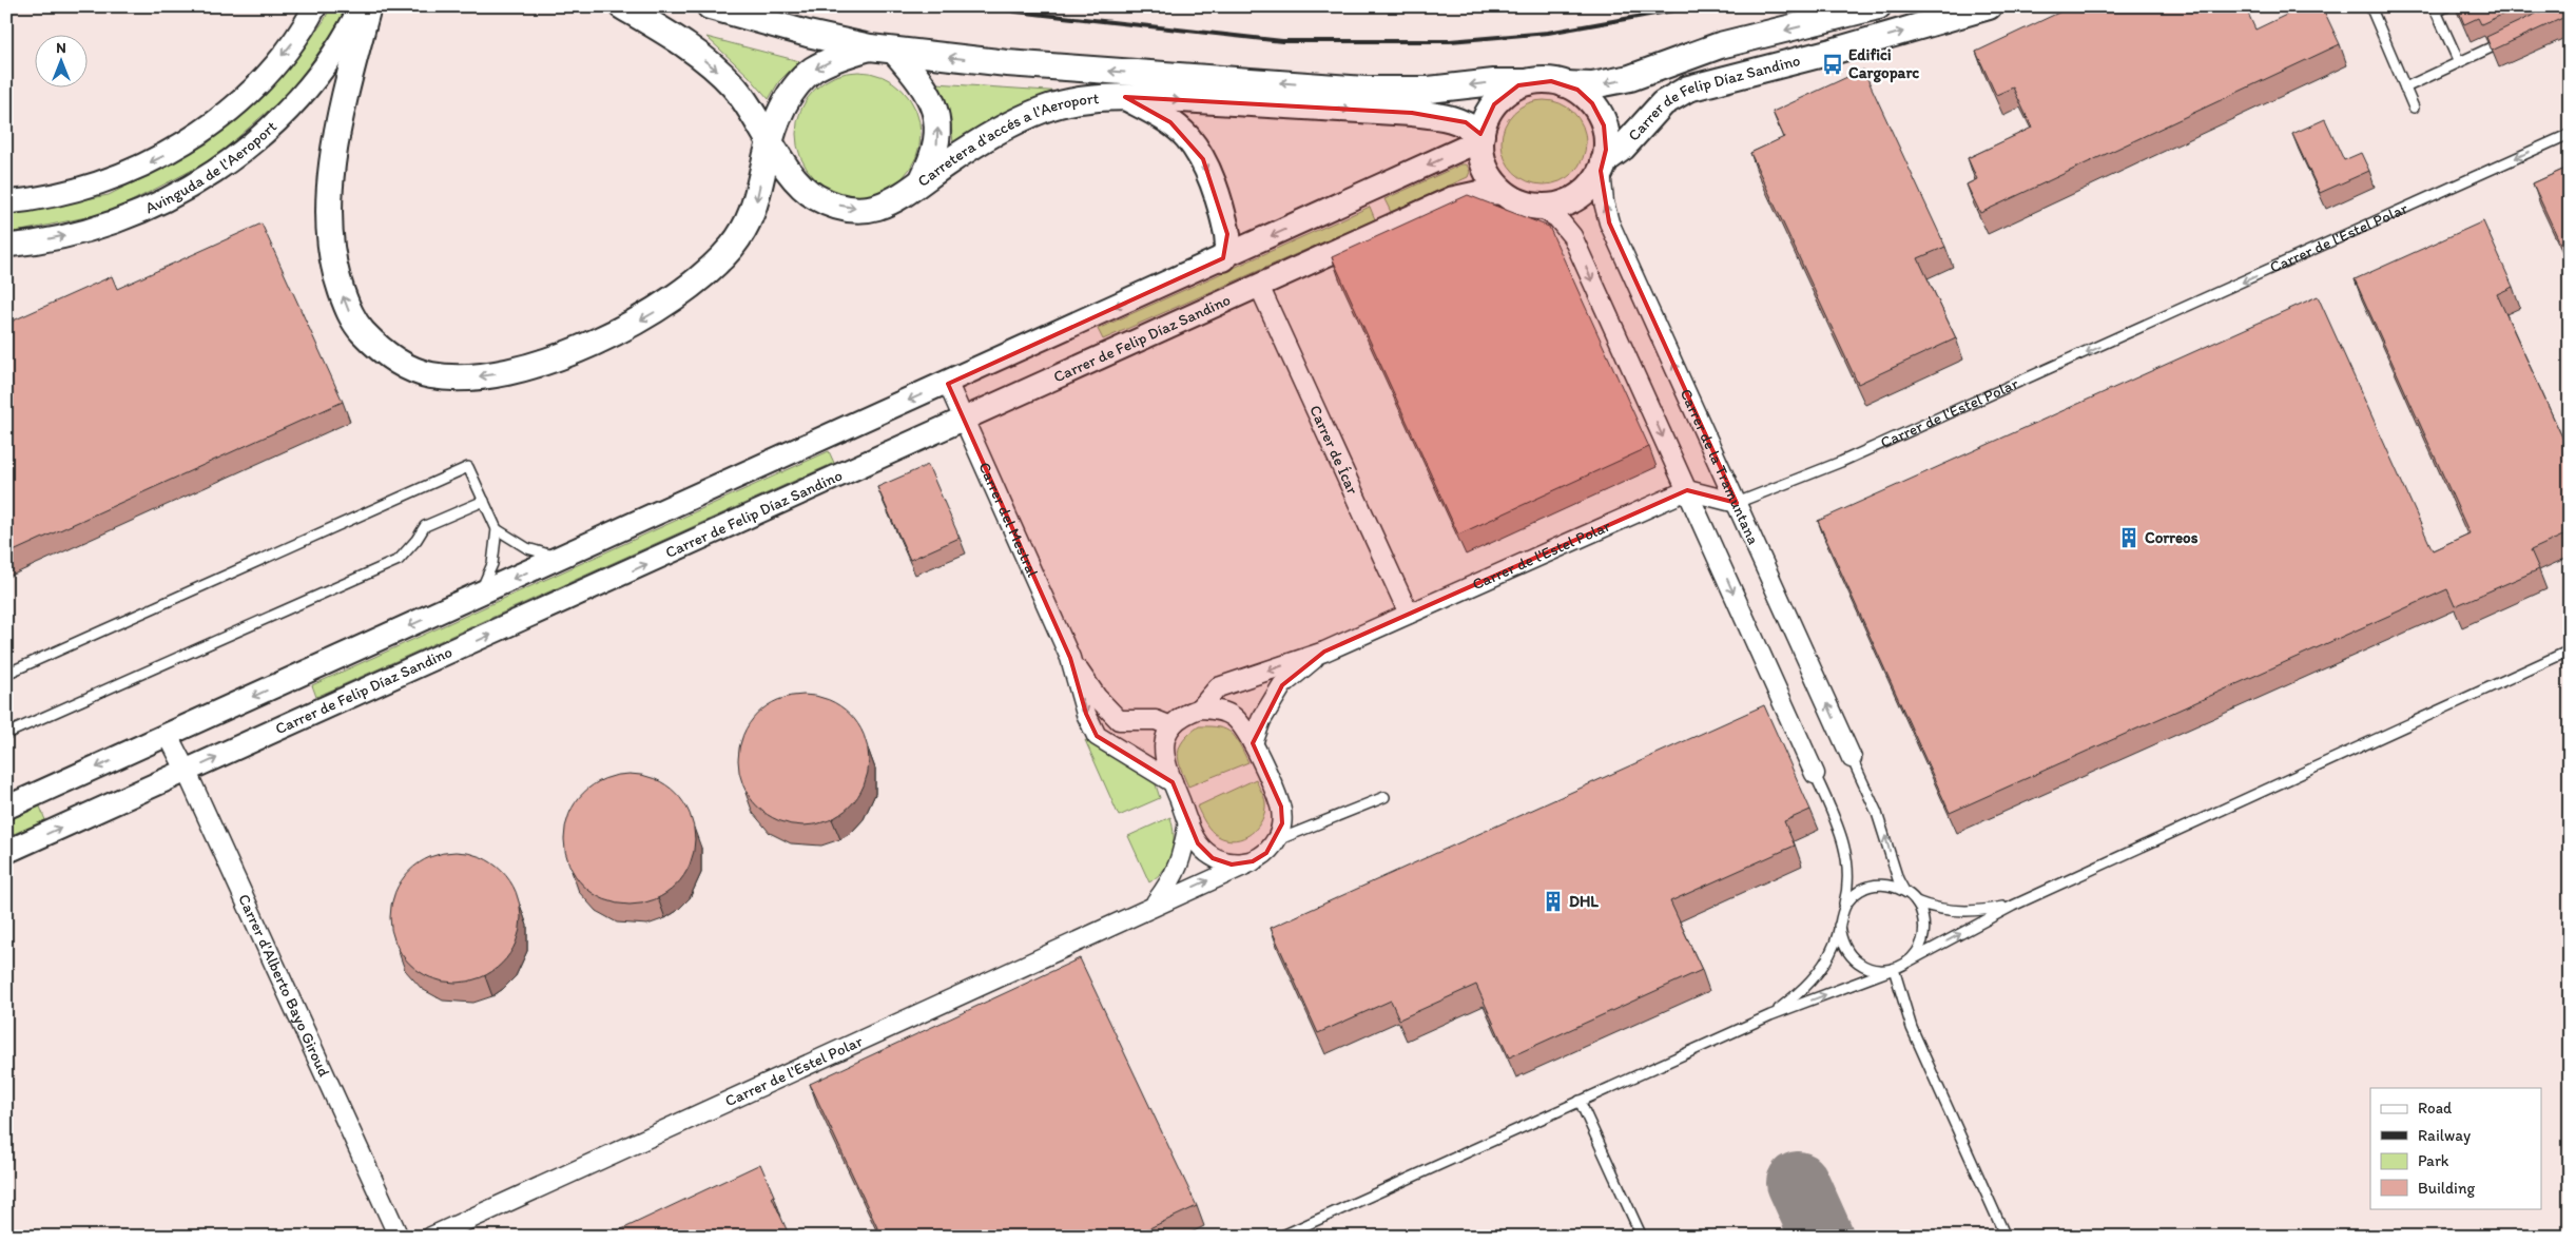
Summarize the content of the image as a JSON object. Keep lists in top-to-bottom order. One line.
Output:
{"streets":{"main road":["Carrer de Felip Díaz Sandino","Carretera d'accés a l'Aeroport"],"street":["Avinguda de l'Aeroport","Carrer de l'Estel Polar","Carrer de Ícar","Carrer de la Tramuntana","Carrer del Mestral","Carrer d'Alberto Bayo Giroud"]},"crossings":[["Carrer de Felip Díaz Sandino","Carretera d'accés a l'Aeroport"],["Carrer de Felip Díaz Sandino","Carrer de Ícar"],["Carrer de Felip Díaz Sandino","Carrer de la Tramuntana"],["Carrer de Felip Díaz Sandino","Carrer del Mestral"],["Carrer de Felip Díaz Sandino","Carrer d'Alberto Bayo Giroud"],["Carretera d'accés a l'Aeroport","Carrer de la Tramuntana"],["Carrer de l'Estel Polar","Carrer de Ícar"],["Carrer de l'Estel Polar","Carrer de la Tramuntana"],["Carrer de l'Estel Polar","Carrer del Mestral"]],"one_way":["Carrer de Felip Díaz Sandino","Carrer de l'Estel Polar"],"places":{"bus stop":["Edifici Cargoparc"],"building":["Correos","DHL"]},"legend":["Road","Railway","Park","Building"],"north":"top"}
